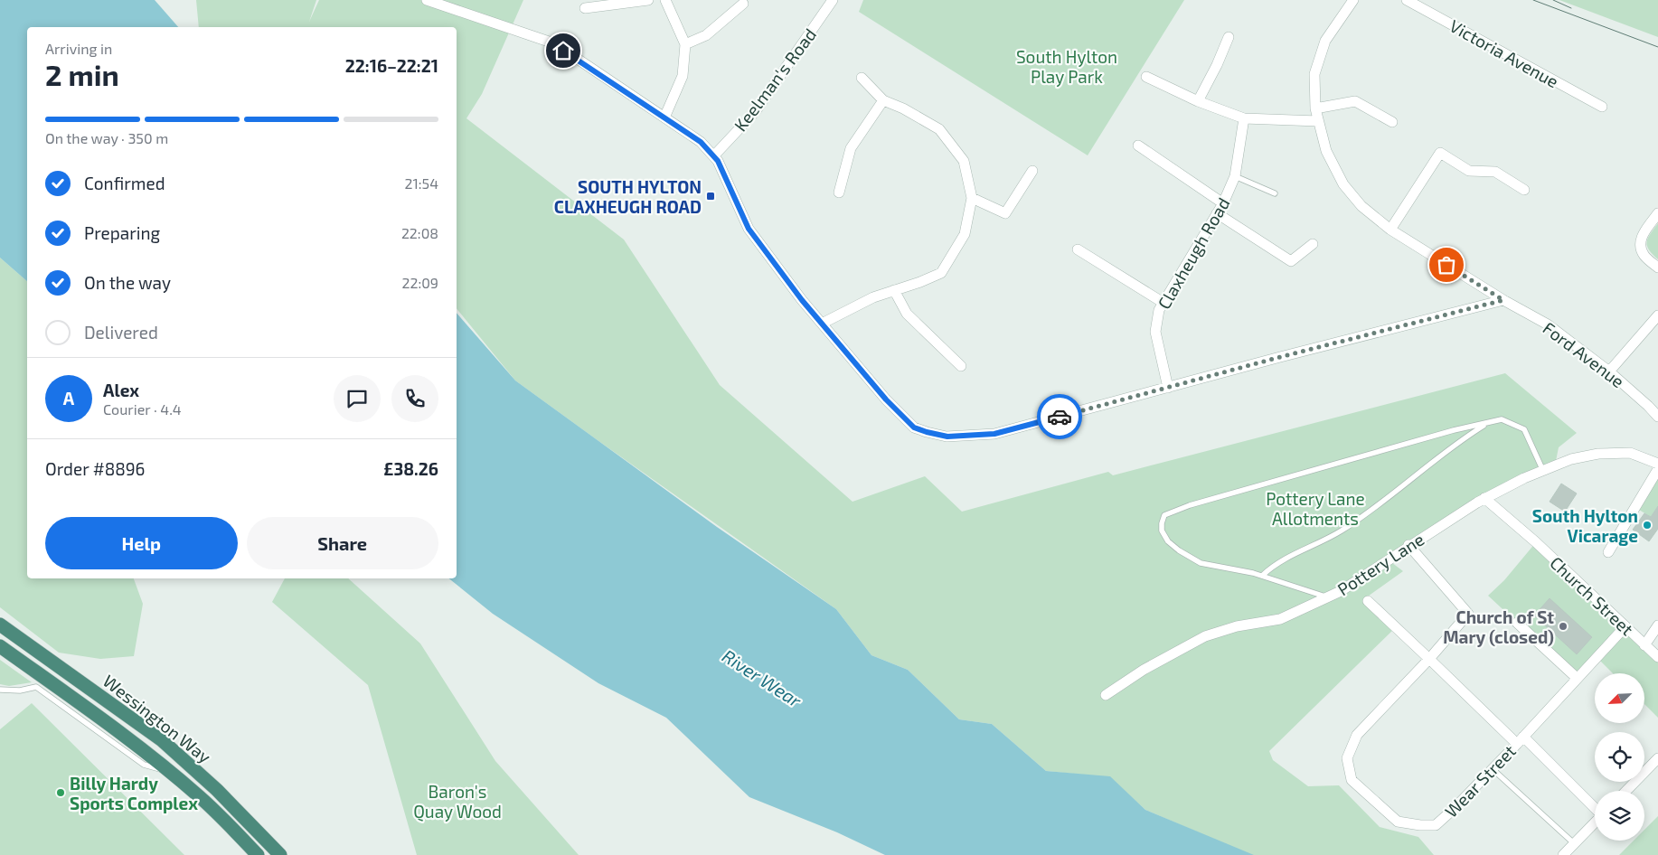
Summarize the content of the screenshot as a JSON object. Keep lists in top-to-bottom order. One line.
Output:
{"streets":{"highway":["Wessington Way"],"street":["Victoria Avenue","Keelman's Road","Claxheugh Road","Ford Avenue","Pottery Lane","Church Street","Wear Street"]},"crossings":[["Pottery Lane","Church Street"],["Pottery Lane","Wear Street"],["Church Street","Wear Street"]],"water":["River Wear"],"parks":["South Hylton Play Park","Pottery Lane Allotments","Baron's Quay Wood"],"places":{"transit":["SOUTH HYLTON CLAXHEUGH ROAD"],"other":["South Hylton Vicarage","Church of St Mary (closed)","Billy Hardy Sports Complex"]},"north":"bottom left","page":{"heading":["2 min","Arriving in","22:16–22:21"],"panel":["Alex","Courier · 4.4","Order #8896","£38.26"],"bar":"On the way · 350 m","list":[["Confirmed","21:54"],["Preparing","22:08"],["On the way","22:09"],"Delivered"],"round":"A","buttons":["Help","Share"]}}
